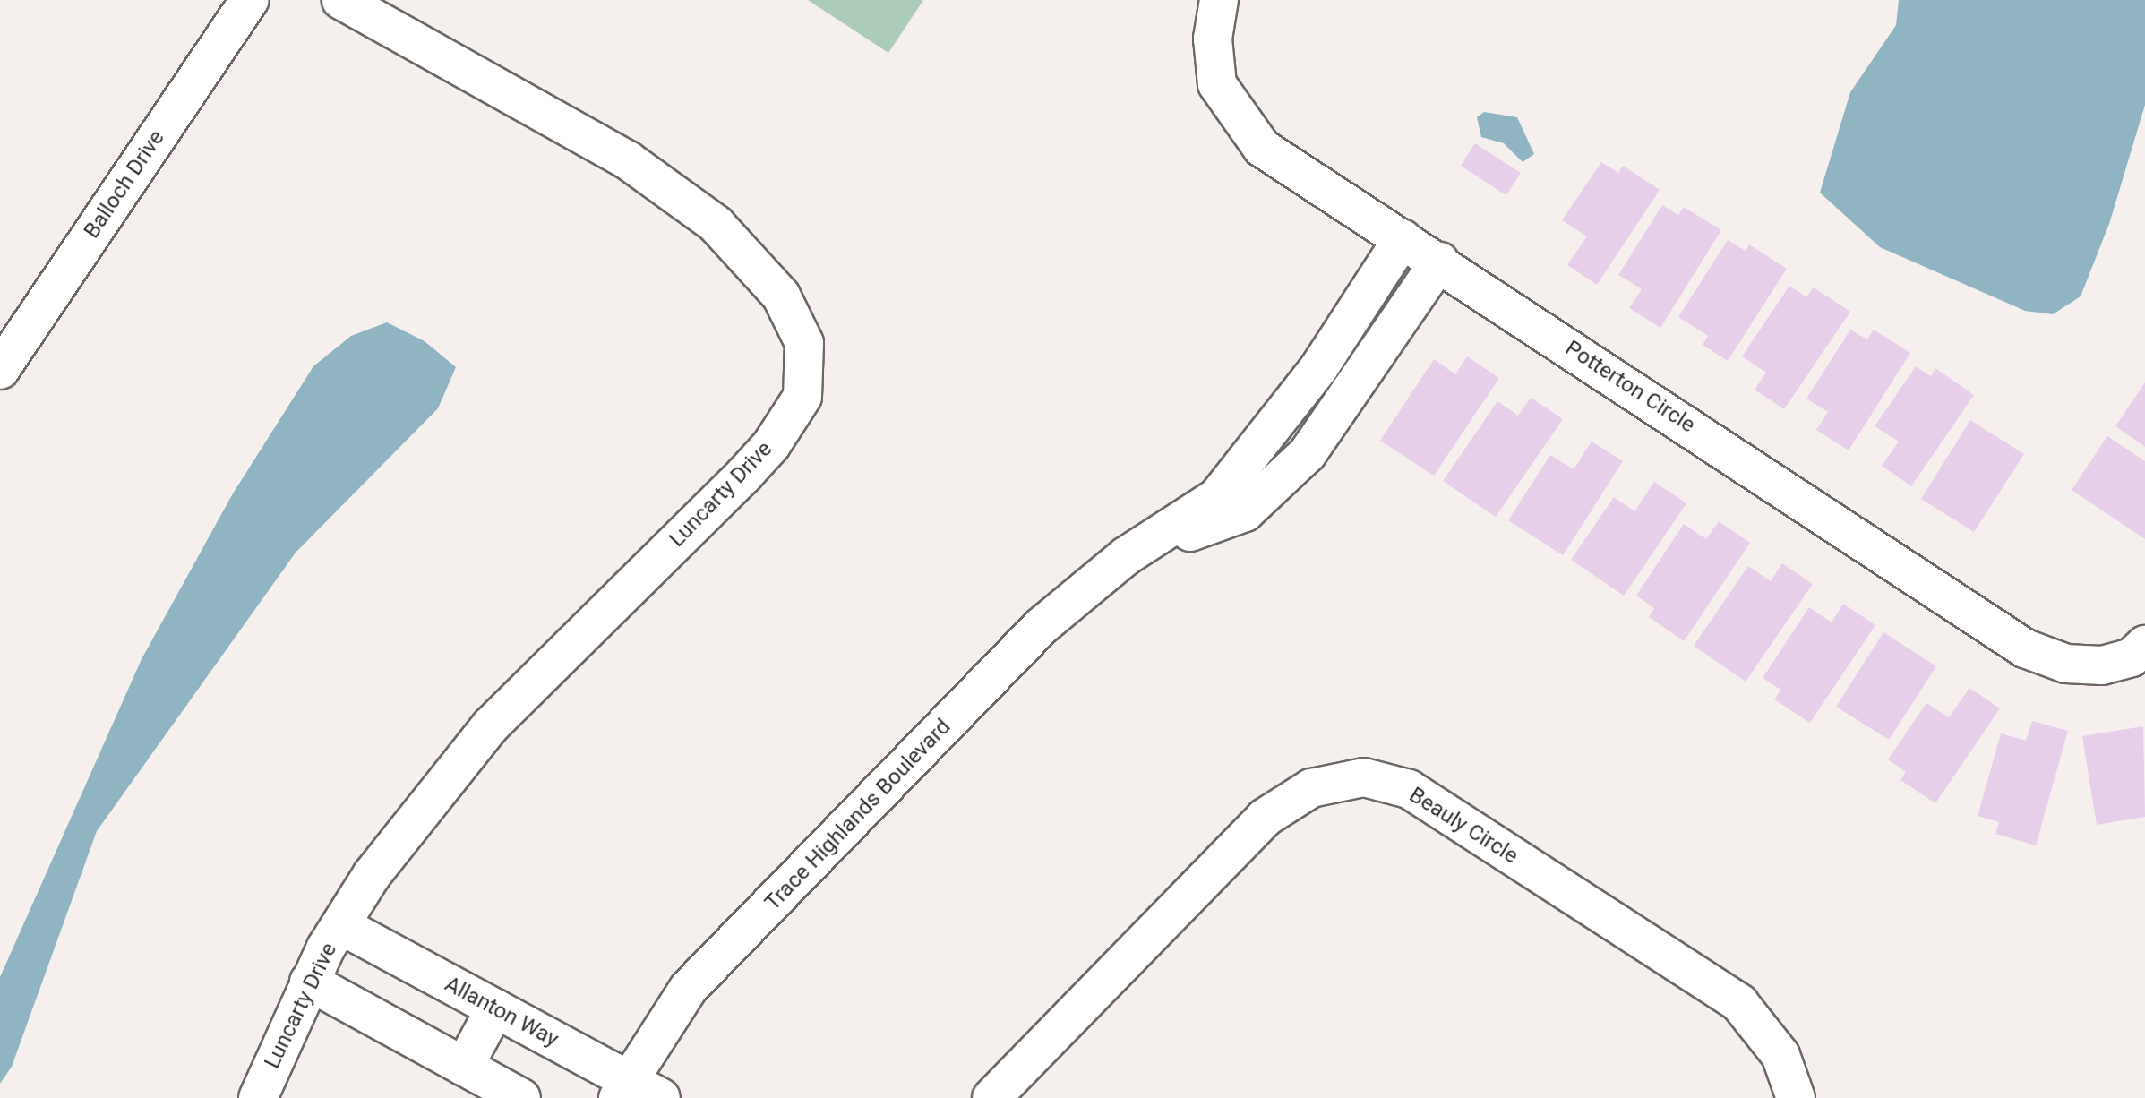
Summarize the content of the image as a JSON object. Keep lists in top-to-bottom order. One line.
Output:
{"streets":{"street":["Balloch Drive","Potterton Circle","Luncarty Drive","Trace Highlands Boulevard","Beauly Circle","Allanton Way"]},"crossings":[["Potterton Circle","Trace Highlands Boulevard"],["Luncarty Drive","Allanton Way"],["Trace Highlands Boulevard","Allanton Way"]]}
